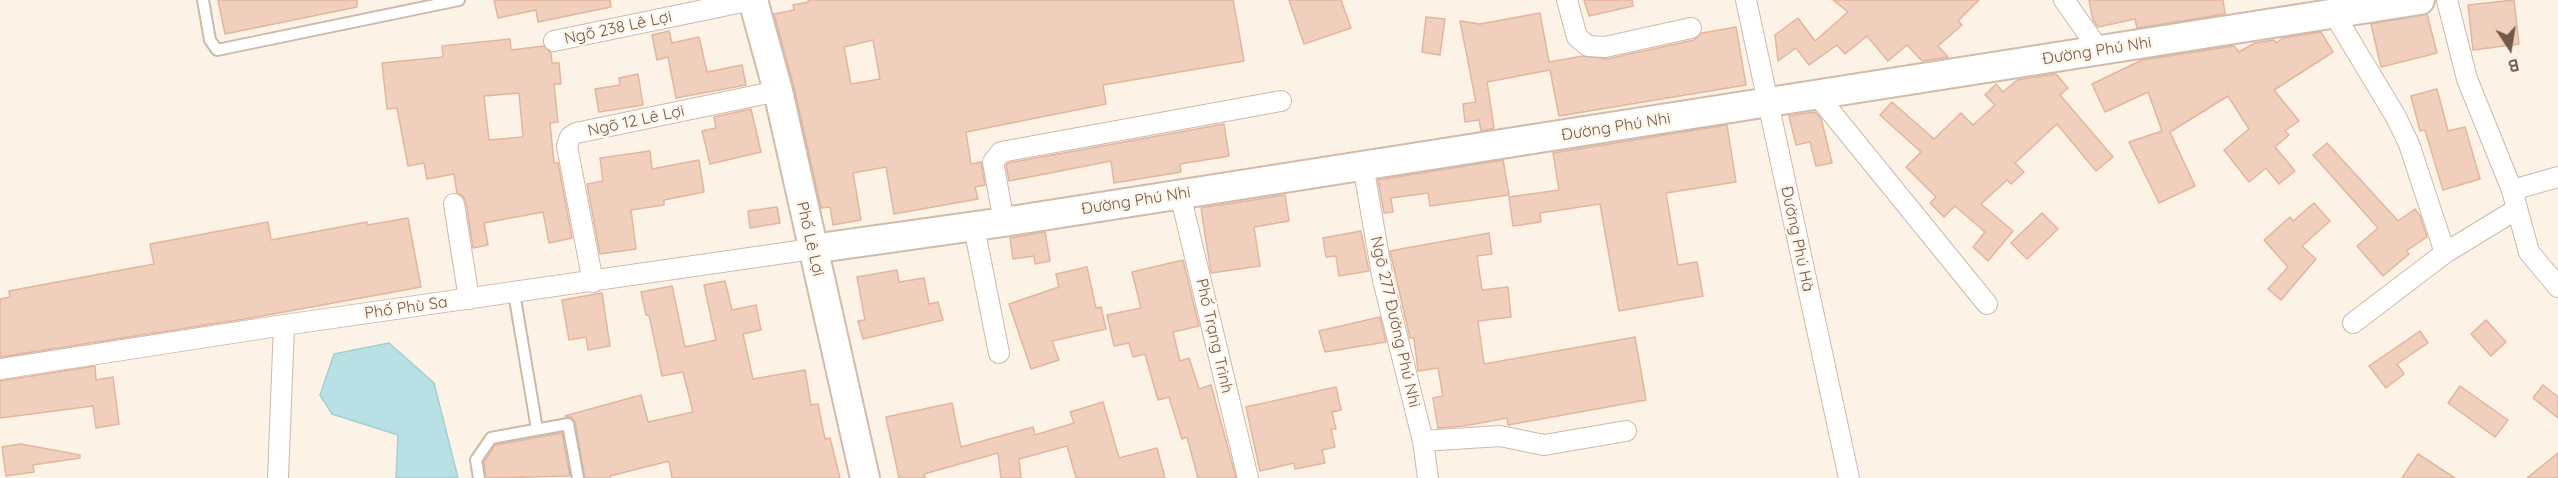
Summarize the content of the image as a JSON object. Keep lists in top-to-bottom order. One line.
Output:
{"streets":{"street":["Ngõ 238 Lê Lợi","Đường Phú Nhi","Ngõ 12 Lê Lợi","Phố Lê Lợi","Đường Phú Hà","Phố Phù Sa","Ngõ 277 Đường Phú Nhi","Phố Trạng Trình"]},"crossings":[["Ngõ 238 Lê Lợi","Phố Lê Lợi"],["Đường Phú Nhi","Phố Lê Lợi"],["Đường Phú Nhi","Đường Phú Hà"],["Đường Phú Nhi","Phố Phù Sa"],["Đường Phú Nhi","Ngõ 277 Đường Phú Nhi"],["Đường Phú Nhi","Phố Trạng Trình"],["Ngõ 12 Lê Lợi","Phố Lê Lợi"],["Ngõ 12 Lê Lợi","Phố Phù Sa"],["Phố Lê Lợi","Phố Phù Sa"]],"north":"bottom"}
